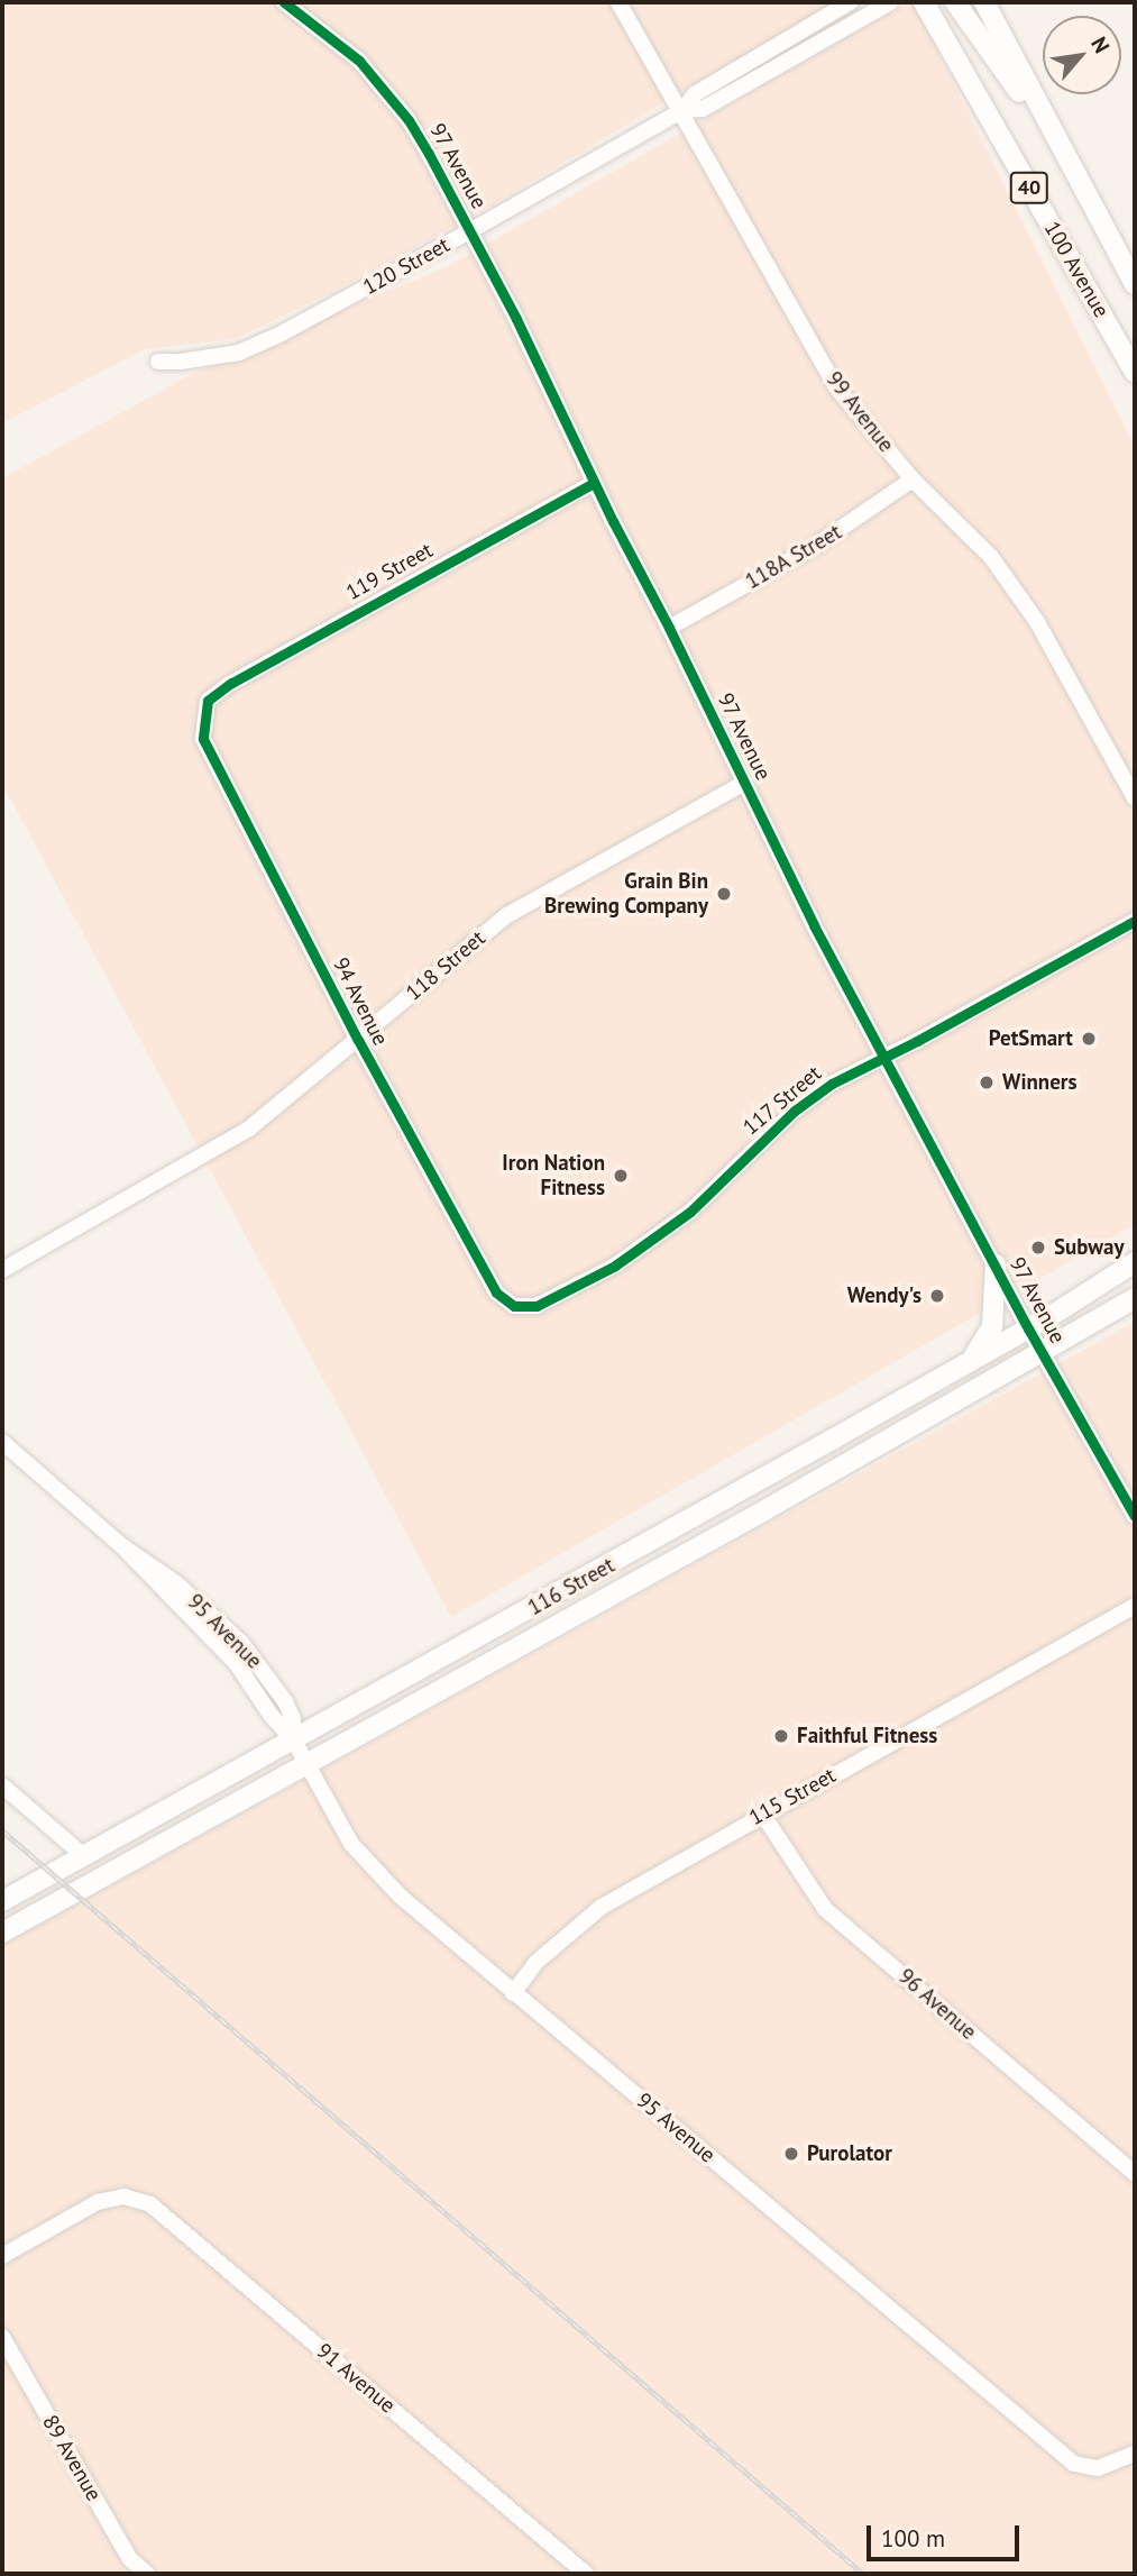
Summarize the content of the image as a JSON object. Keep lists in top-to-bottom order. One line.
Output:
{"streets":{"main road":["40","100 Avenue","116 Street"],"street":["97 Avenue","120 Street","99 Avenue","118A Street","119 Street","118 Street","94 Avenue","117 Street","95 Avenue","115 Street","96 Avenue","91 Avenue","89 Avenue"]},"crossings":[["97 Avenue","120 Street"],["97 Avenue","118A Street"],["97 Avenue","119 Street"],["97 Avenue","118 Street"],["97 Avenue","117 Street"],["97 Avenue","116 Street"],["120 Street","99 Avenue"],["99 Avenue","118A Street"],["119 Street","94 Avenue"],["118 Street","94 Avenue"],["94 Avenue","117 Street"],["116 Street","95 Avenue"],["95 Avenue","115 Street"],["115 Street","96 Avenue"]],"places":["Grain Bin Brewing Company","PetSmart","Winners","Iron Nation Fitness","Subway","Wendy's","Faithful Fitness","Purolator"],"scale_bar":"100 m","north":"top right"}
